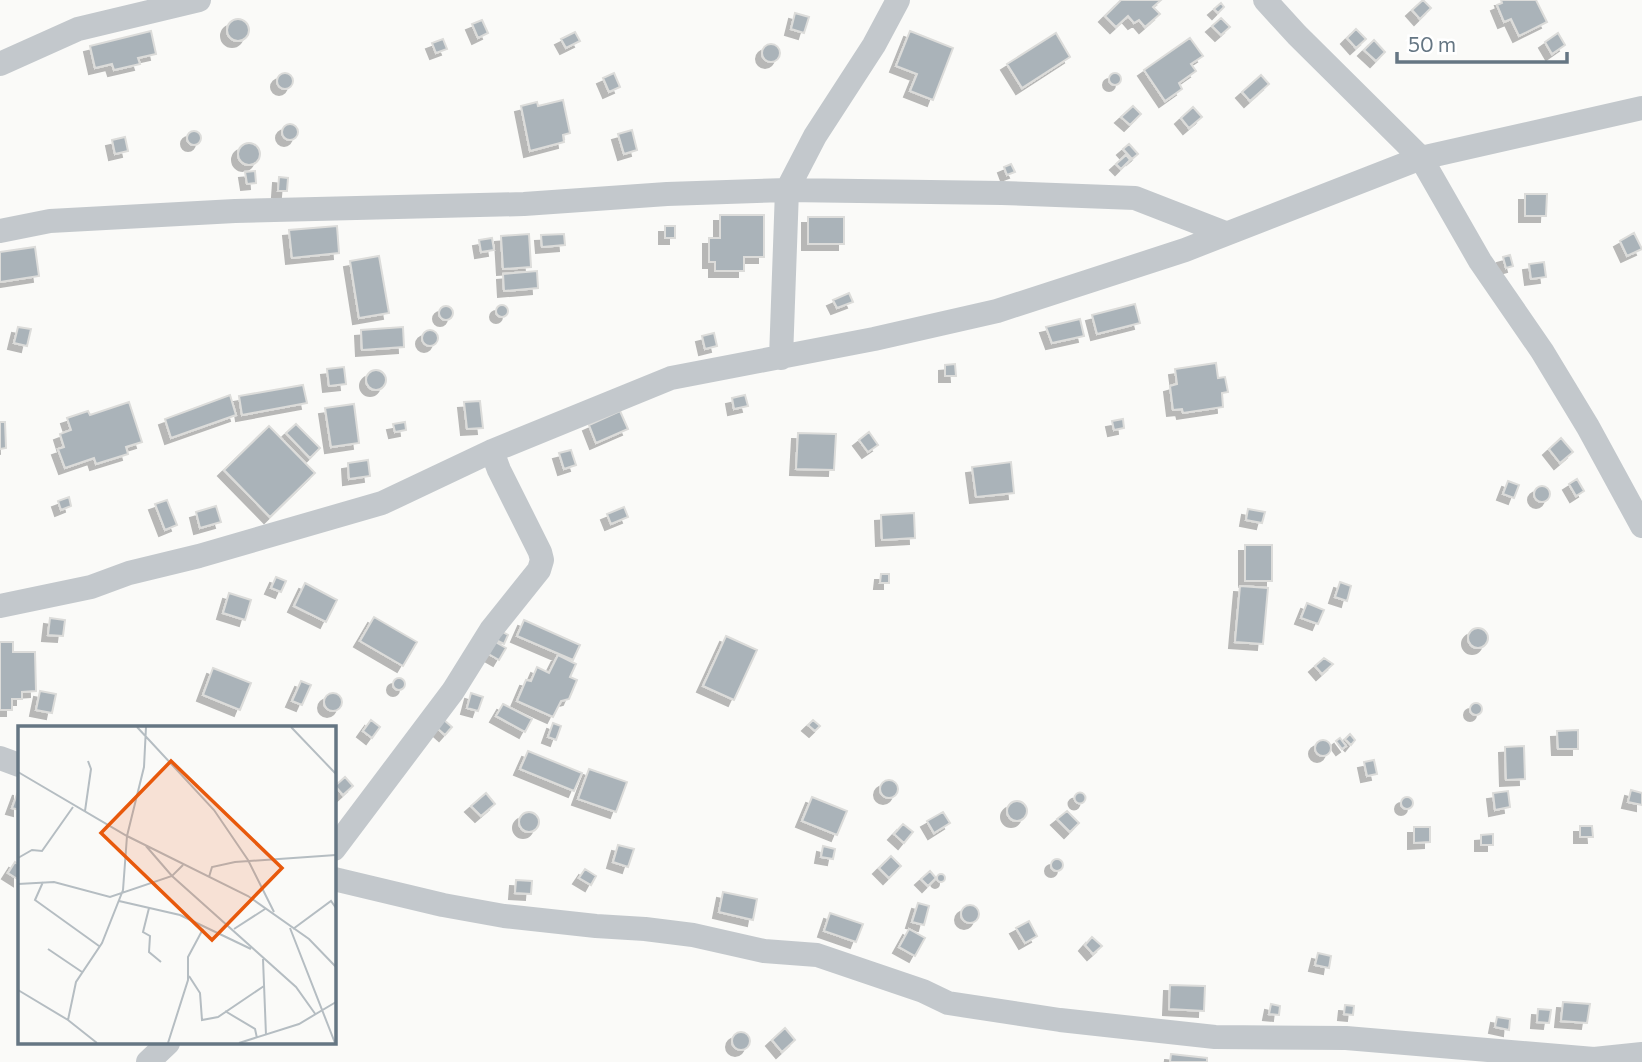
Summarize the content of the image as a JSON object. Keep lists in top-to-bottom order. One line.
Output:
{"scale_bar":"50 m"}
